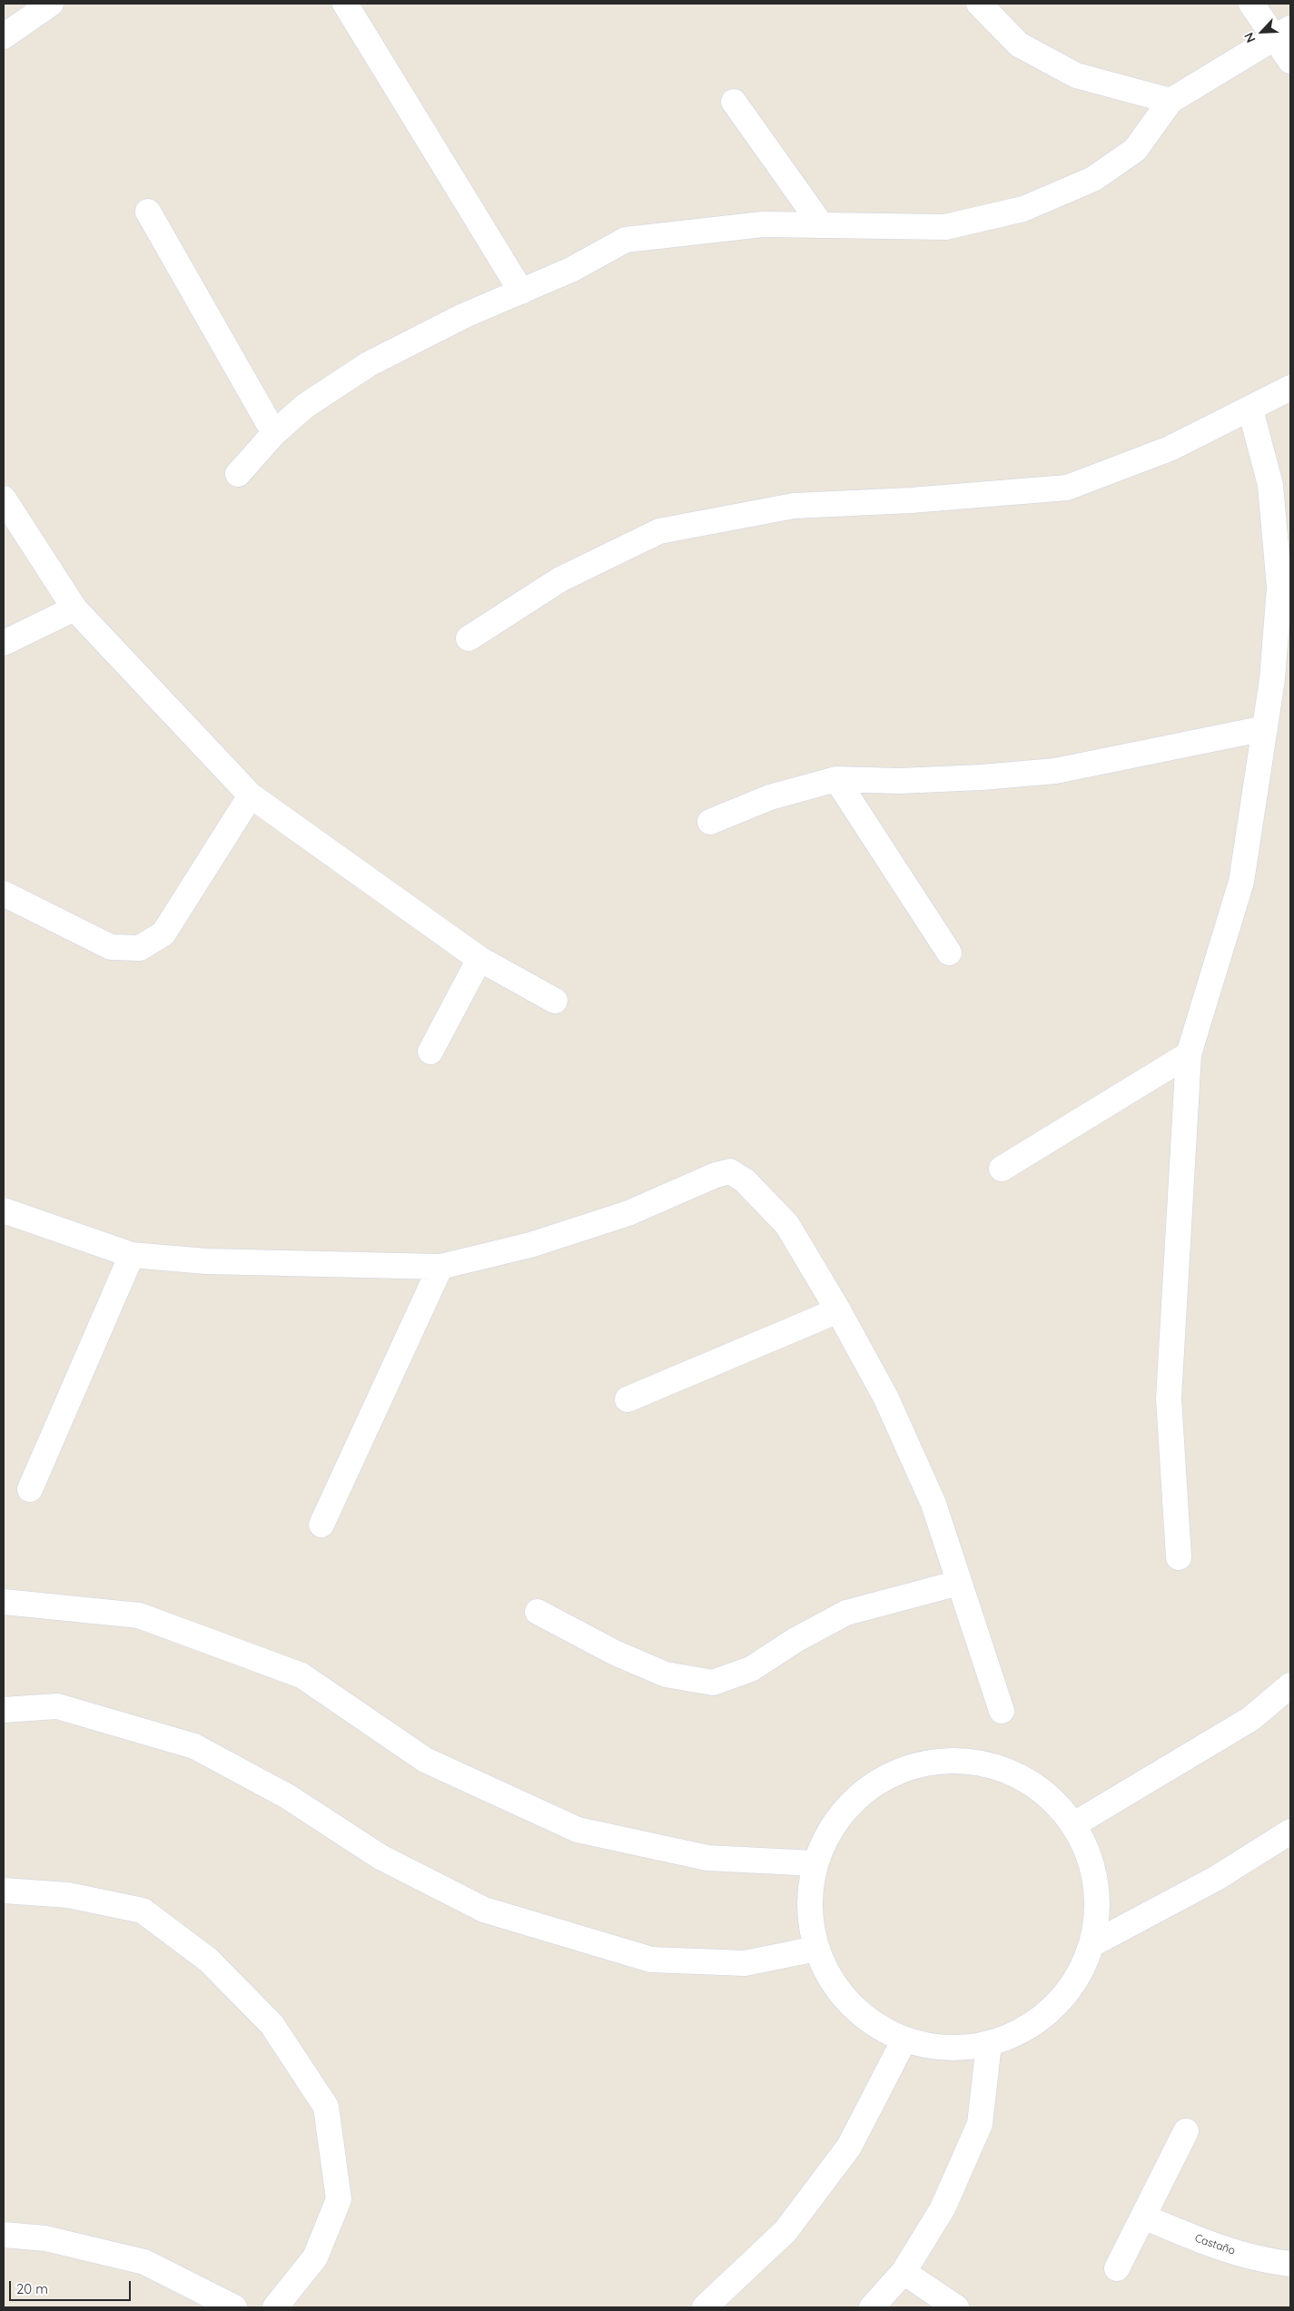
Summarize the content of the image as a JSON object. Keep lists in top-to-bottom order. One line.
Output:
{"streets":{"street":["Castaño"]},"scale_bar":"20 m","north":"bottom left"}
